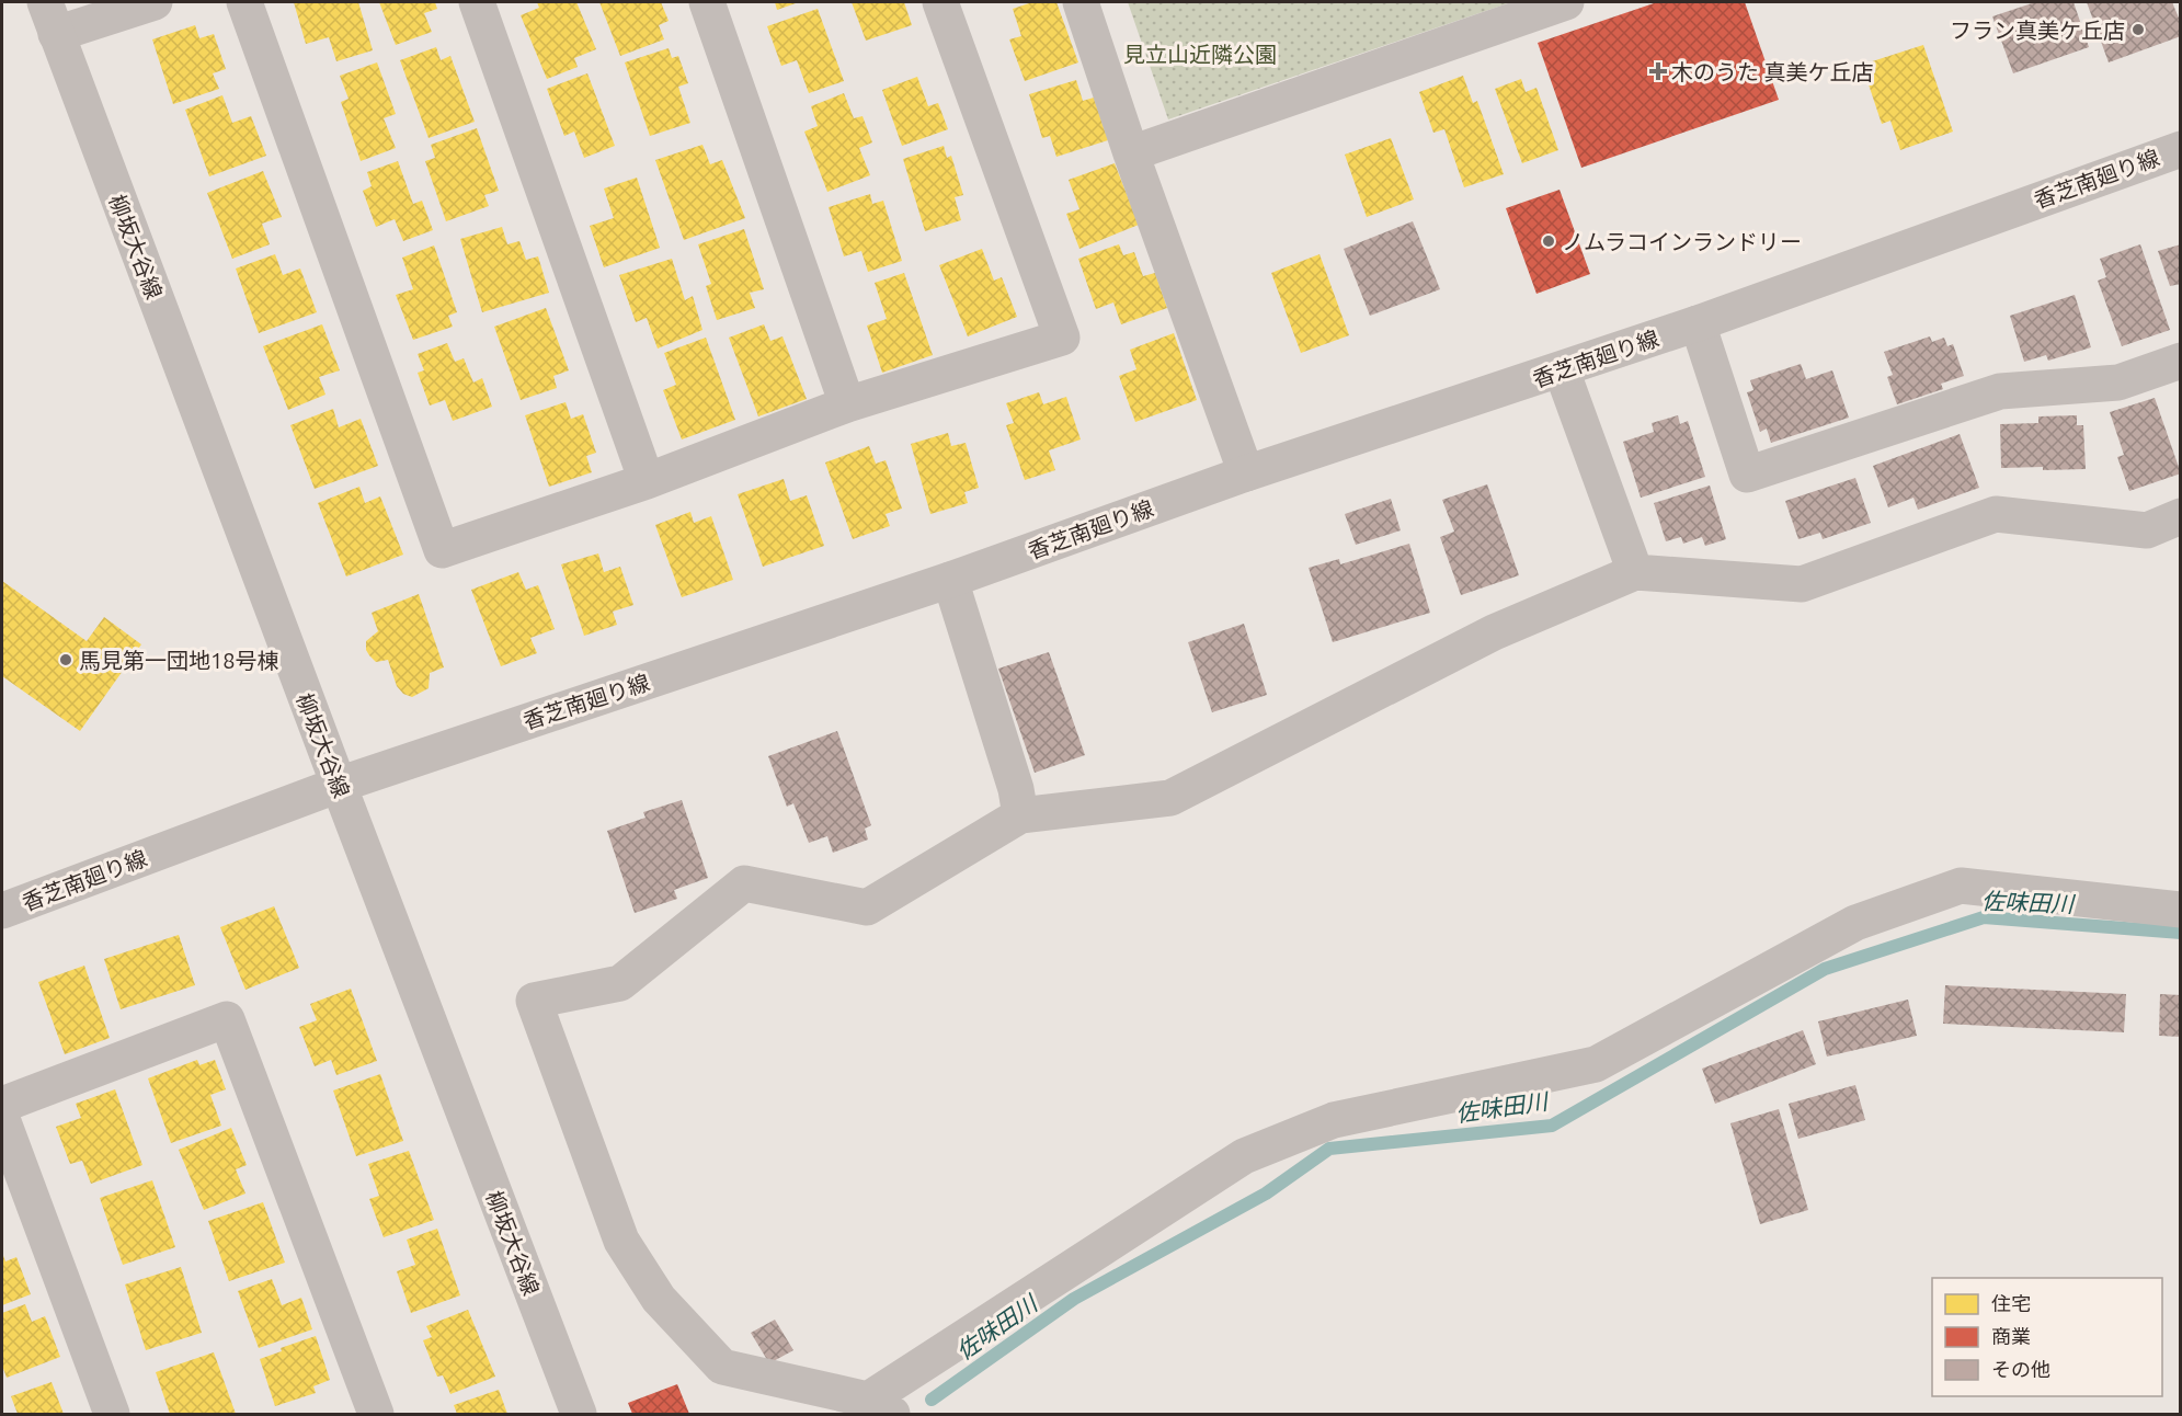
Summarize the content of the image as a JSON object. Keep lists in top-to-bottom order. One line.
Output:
{"streets":{"street":["香芝南廻り線","柳坂大谷線"]},"crossings":[["香芝南廻り線","柳坂大谷線"]],"water":["佐味田川"],"parks":["見立山近隣公園"],"places":{"other":["フラン真美ケ丘店","ノムラコインランドリー","馬見第一団地18号棟"],"health":["木のうた 真美ケ丘店"]},"legend":["住宅","商業","その他"]}
